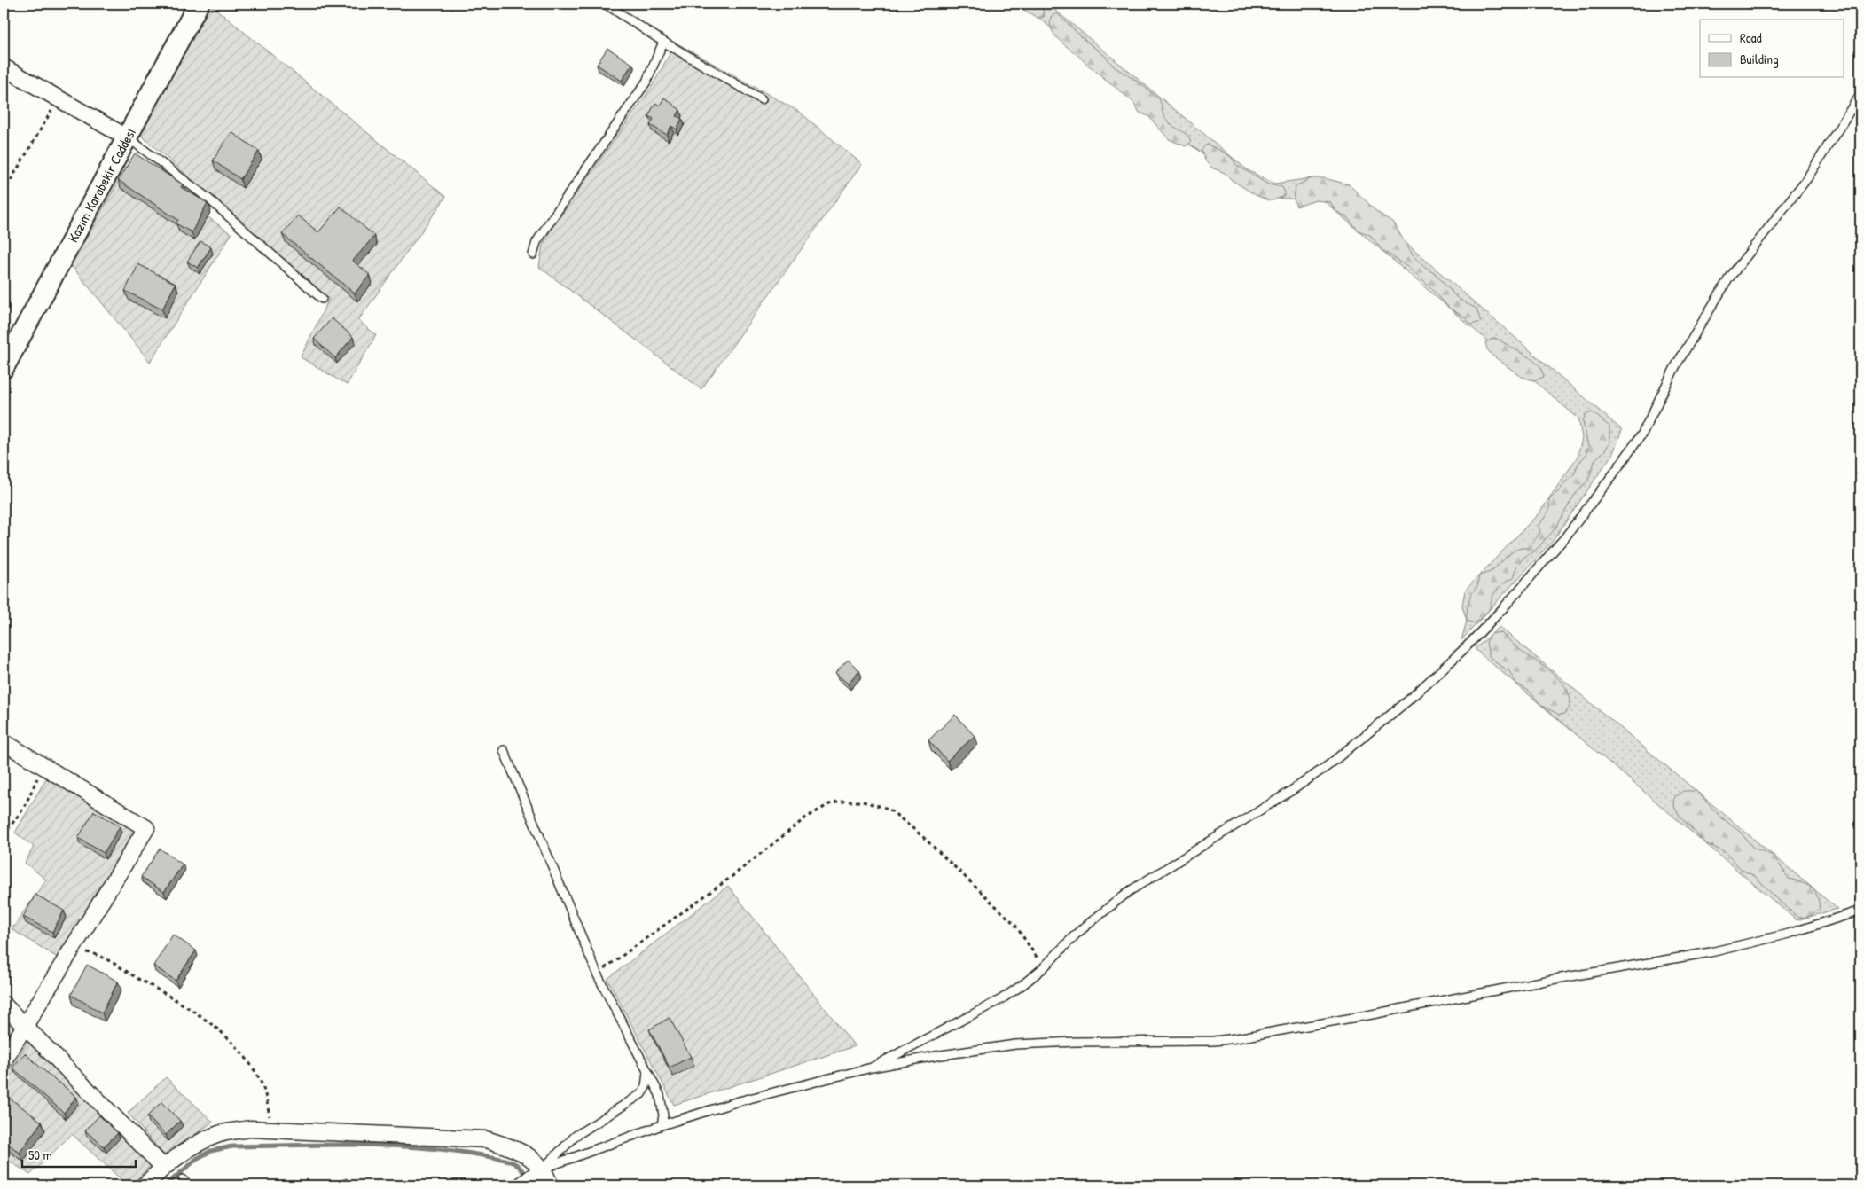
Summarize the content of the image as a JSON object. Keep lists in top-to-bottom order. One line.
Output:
{"streets":{"street":["Kazım Karabekir Caddesi"]},"legend":["Road","Building"],"scale_bar":"50 m"}
